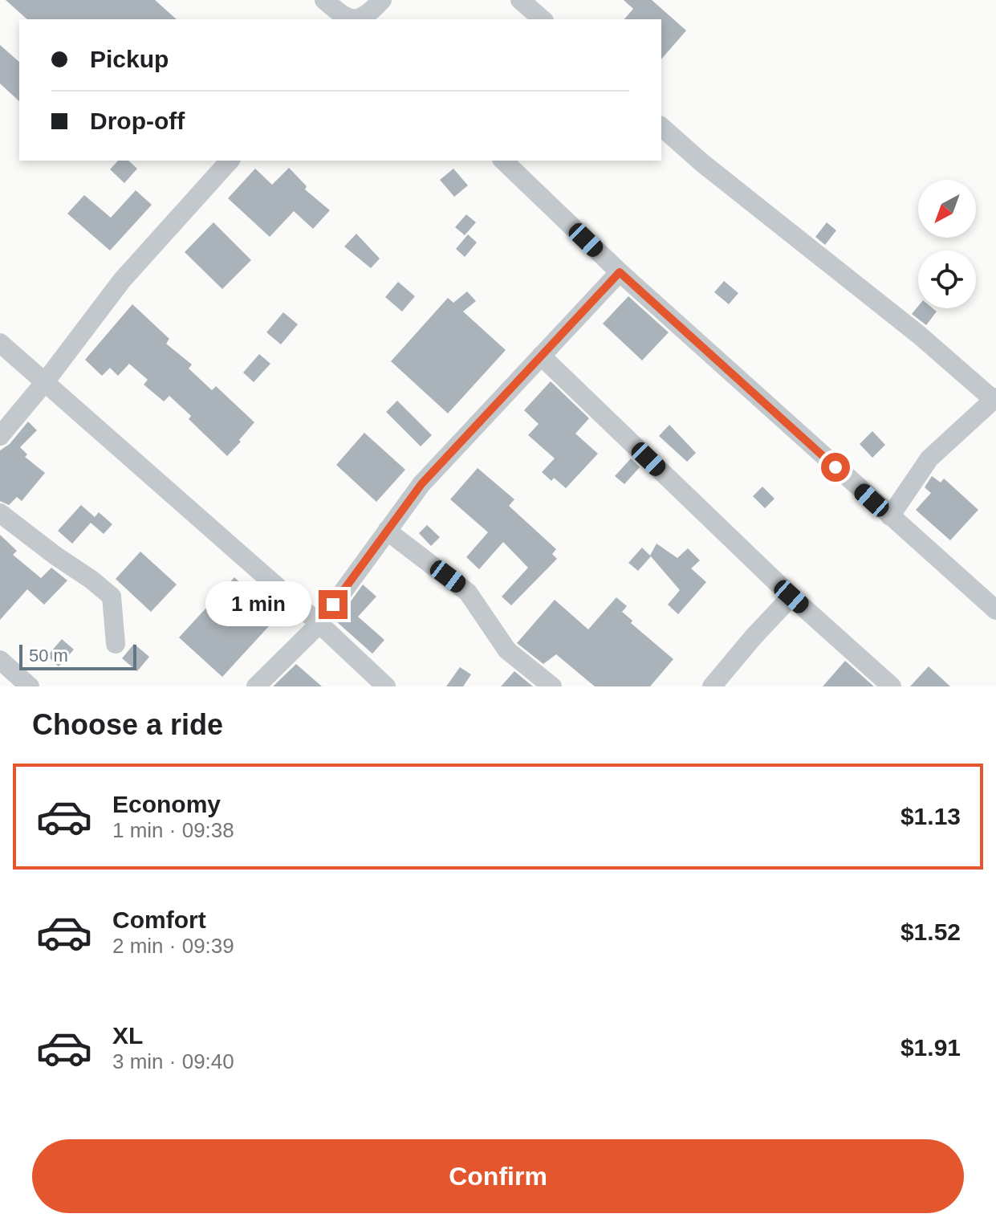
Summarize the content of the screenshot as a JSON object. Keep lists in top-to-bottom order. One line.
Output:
{"scale_bar":"50 m","north":"bottom left","page":{"banner":["Pickup","Drop-off"],"bubble":"1 min","scale":"50 m","heading":"Choose a ride","list":[{"name":"Economy","note":"1 min · 09:38","value":"$1.13"},{"name":"Comfort","note":"2 min · 09:39","value":"$1.52"},{"name":"XL","note":"3 min · 09:40","value":"$1.91"}],"buttons":"Confirm"}}
